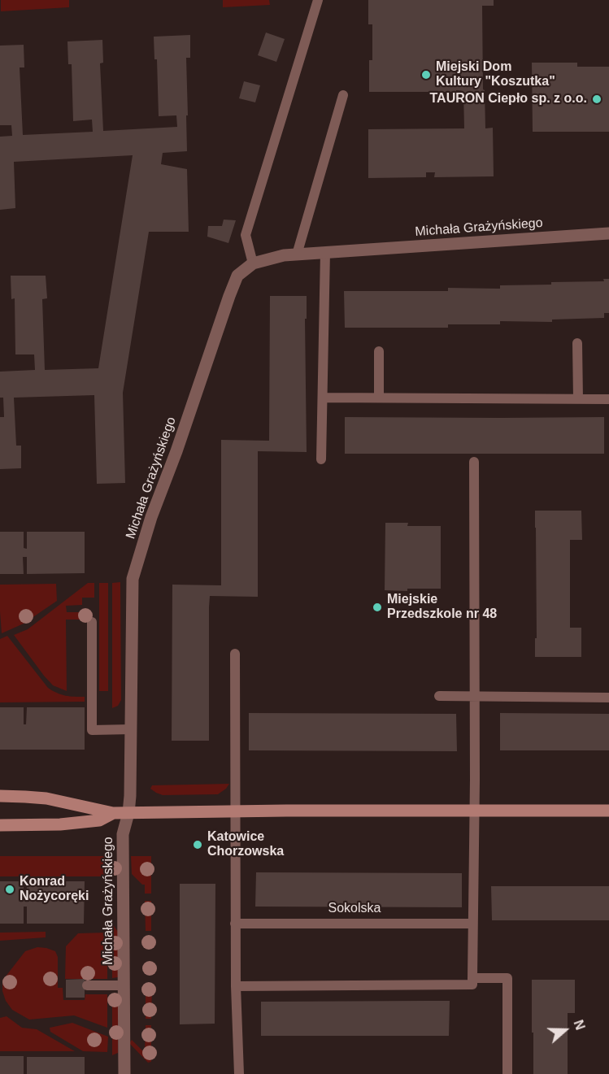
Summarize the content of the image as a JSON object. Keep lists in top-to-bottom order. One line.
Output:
{"streets":{"street":["Michała Grażyńskiego"],"lane":["Sokolska"]},"places":["Miejski Dom Kultury \"Koszutka\"","TAURON Ciepło sp. z o.o.","Miejskie Przedszkole nr 48","Katowice Chorzowska","Konrad Nożycoręki"],"north":"right"}
